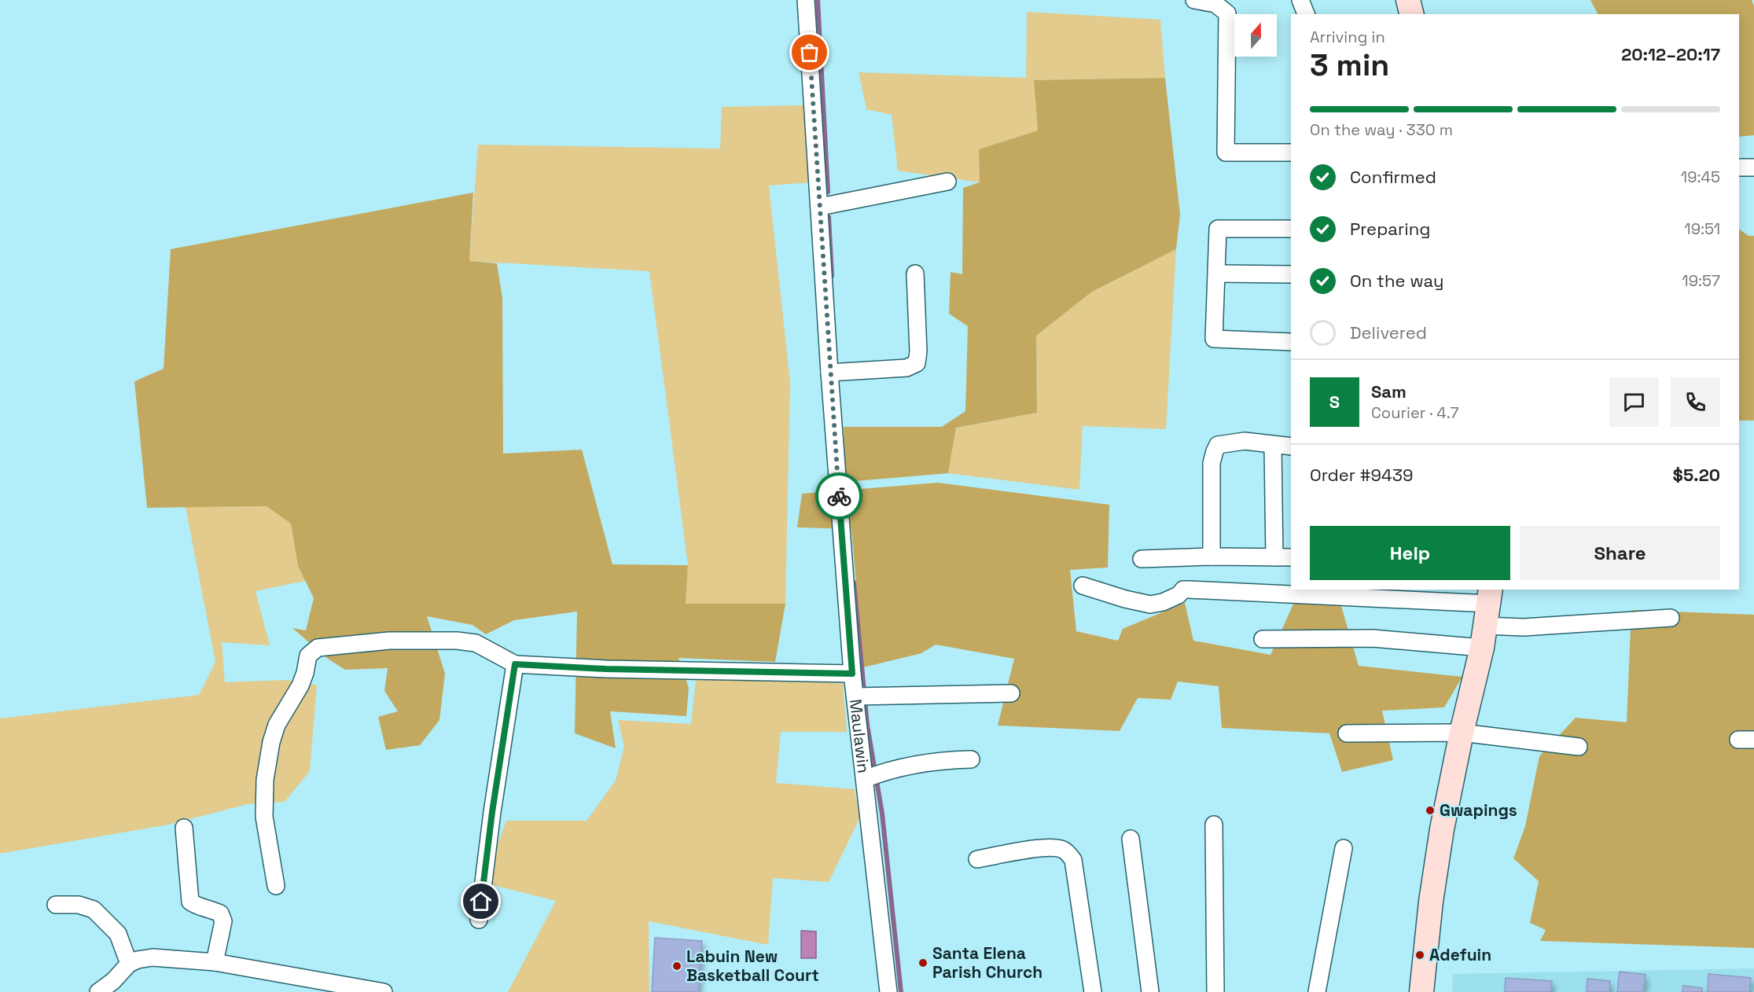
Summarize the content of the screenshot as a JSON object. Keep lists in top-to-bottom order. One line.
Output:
{"streets":{"street":["Maulawin"]},"places":["Gwapings","Adefuin","Santa Elena Parish Church","Labuin New Basketball Court"],"north":"top","page":{"heading":["3 min","Arriving in","20:12–20:17"],"panel":["Sam","Courier · 4.7","Order #9439","$5.20"],"bar":"On the way · 330 m","list":[["Confirmed","19:45"],["Preparing","19:51"],["On the way","19:57"],"Delivered"],"round":"S","buttons":["Help","Share"]}}
